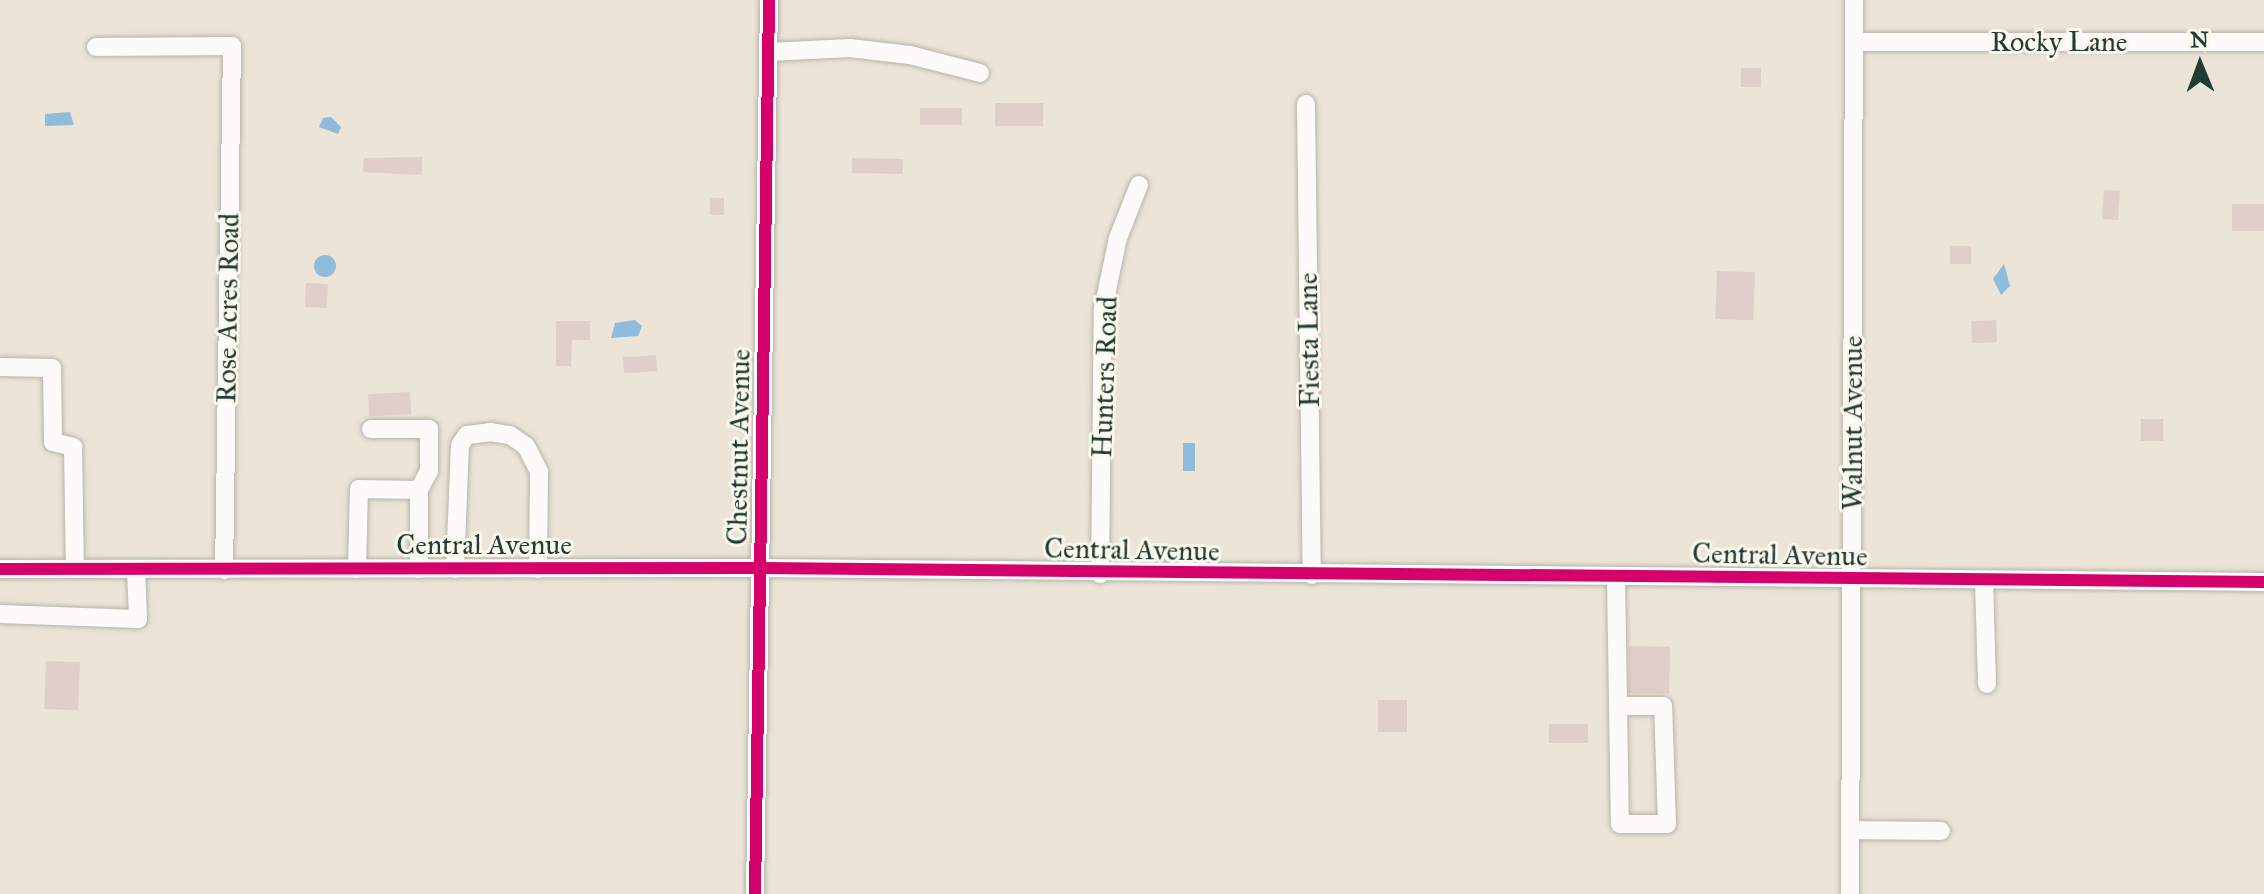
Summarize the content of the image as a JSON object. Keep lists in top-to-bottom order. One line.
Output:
{"streets":{"street":["Rocky Lane","Rose Acres Road","Fiesta Lane","Hunters Road","Walnut Avenue","Chestnut Avenue","Central Avenue"]},"crossings":[["Rocky Lane","Walnut Avenue"],["Rose Acres Road","Central Avenue"],["Fiesta Lane","Central Avenue"],["Hunters Road","Central Avenue"],["Walnut Avenue","Central Avenue"],["Chestnut Avenue","Central Avenue"]],"north":"top"}
